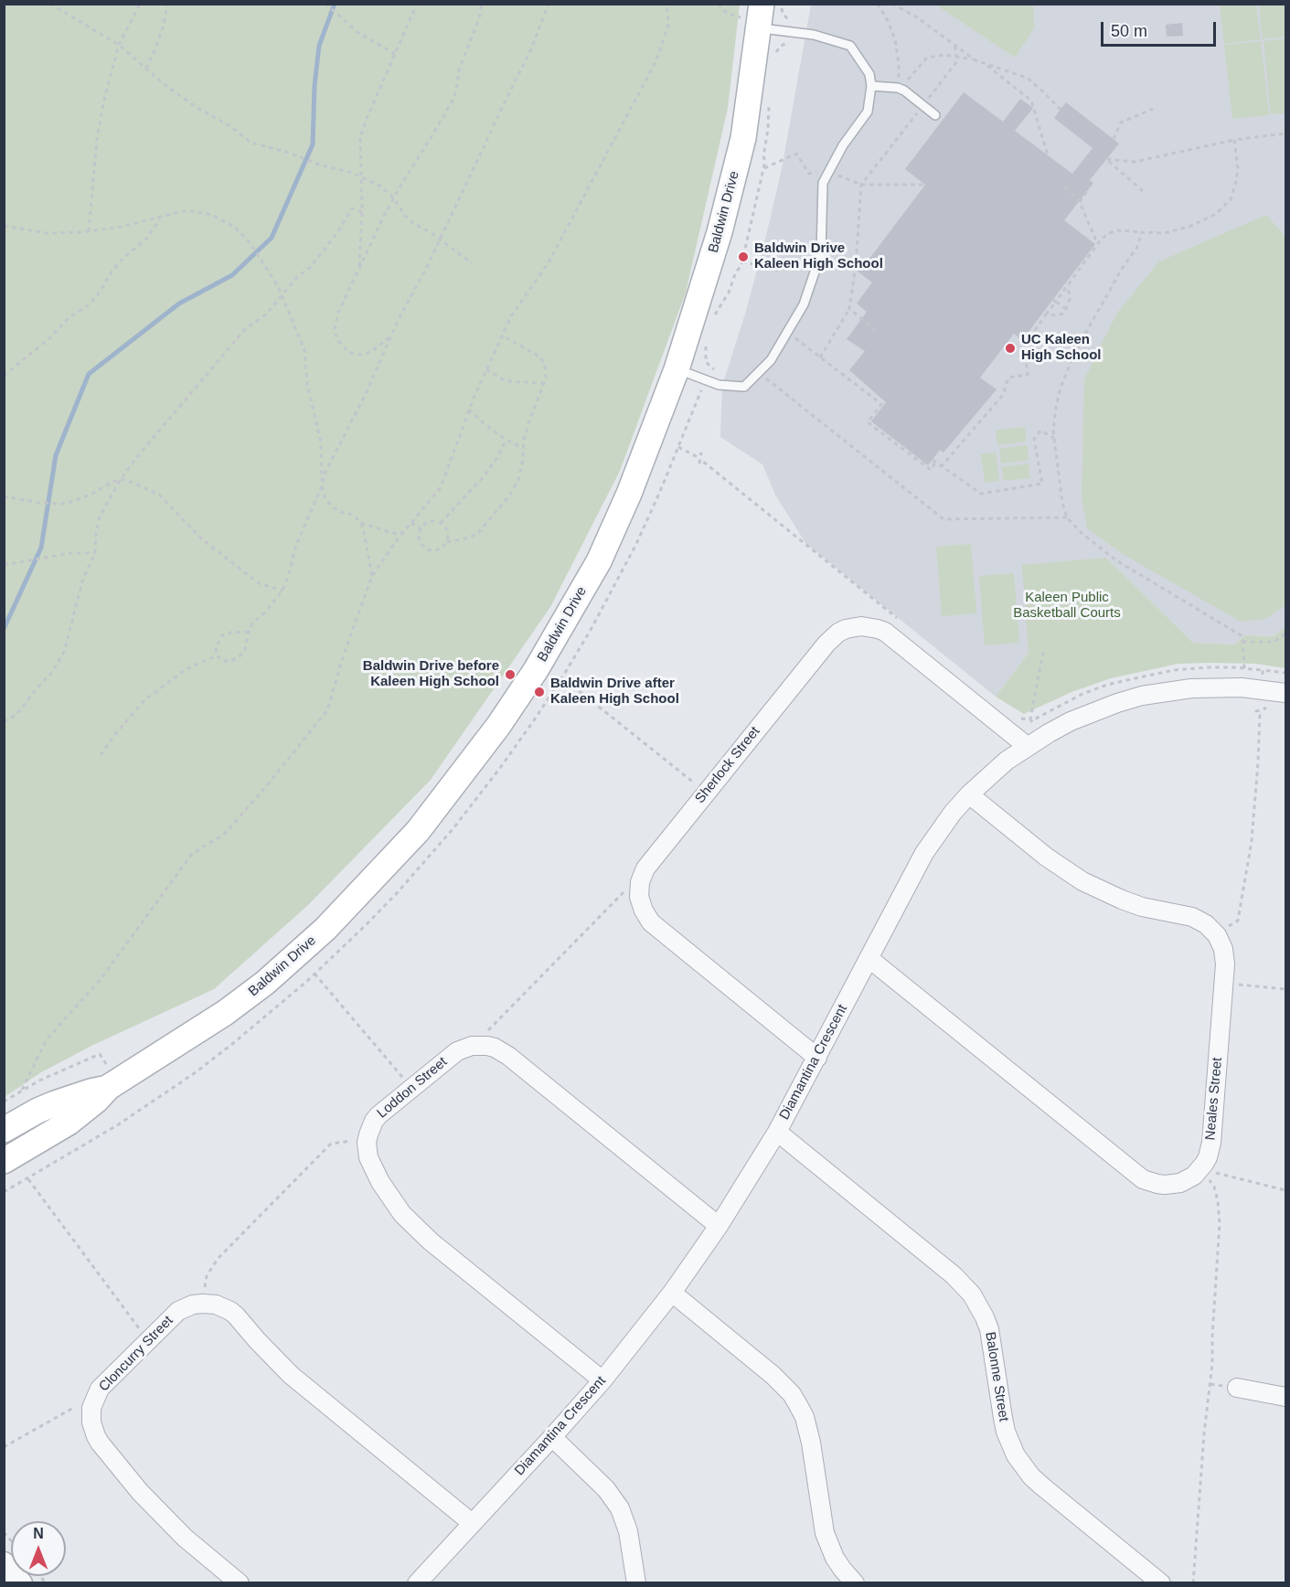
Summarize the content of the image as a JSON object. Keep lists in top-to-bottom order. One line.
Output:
{"streets":{"main road":["Baldwin Drive"],"street":["Sherlock Street","Diamantina Crescent","Loddon Street","Neales Street","Cloncurry Street","Balonne Street"]},"crossings":[["Sherlock Street","Diamantina Crescent"],["Diamantina Crescent","Balonne Street"]],"parks":["Kaleen Public Basketball Courts"],"places":["Baldwin Drive Kaleen High School","UC Kaleen High School","Baldwin Drive before Kaleen High School","Baldwin Drive after Kaleen High School"],"scale_bar":"50 m","north":"top"}
